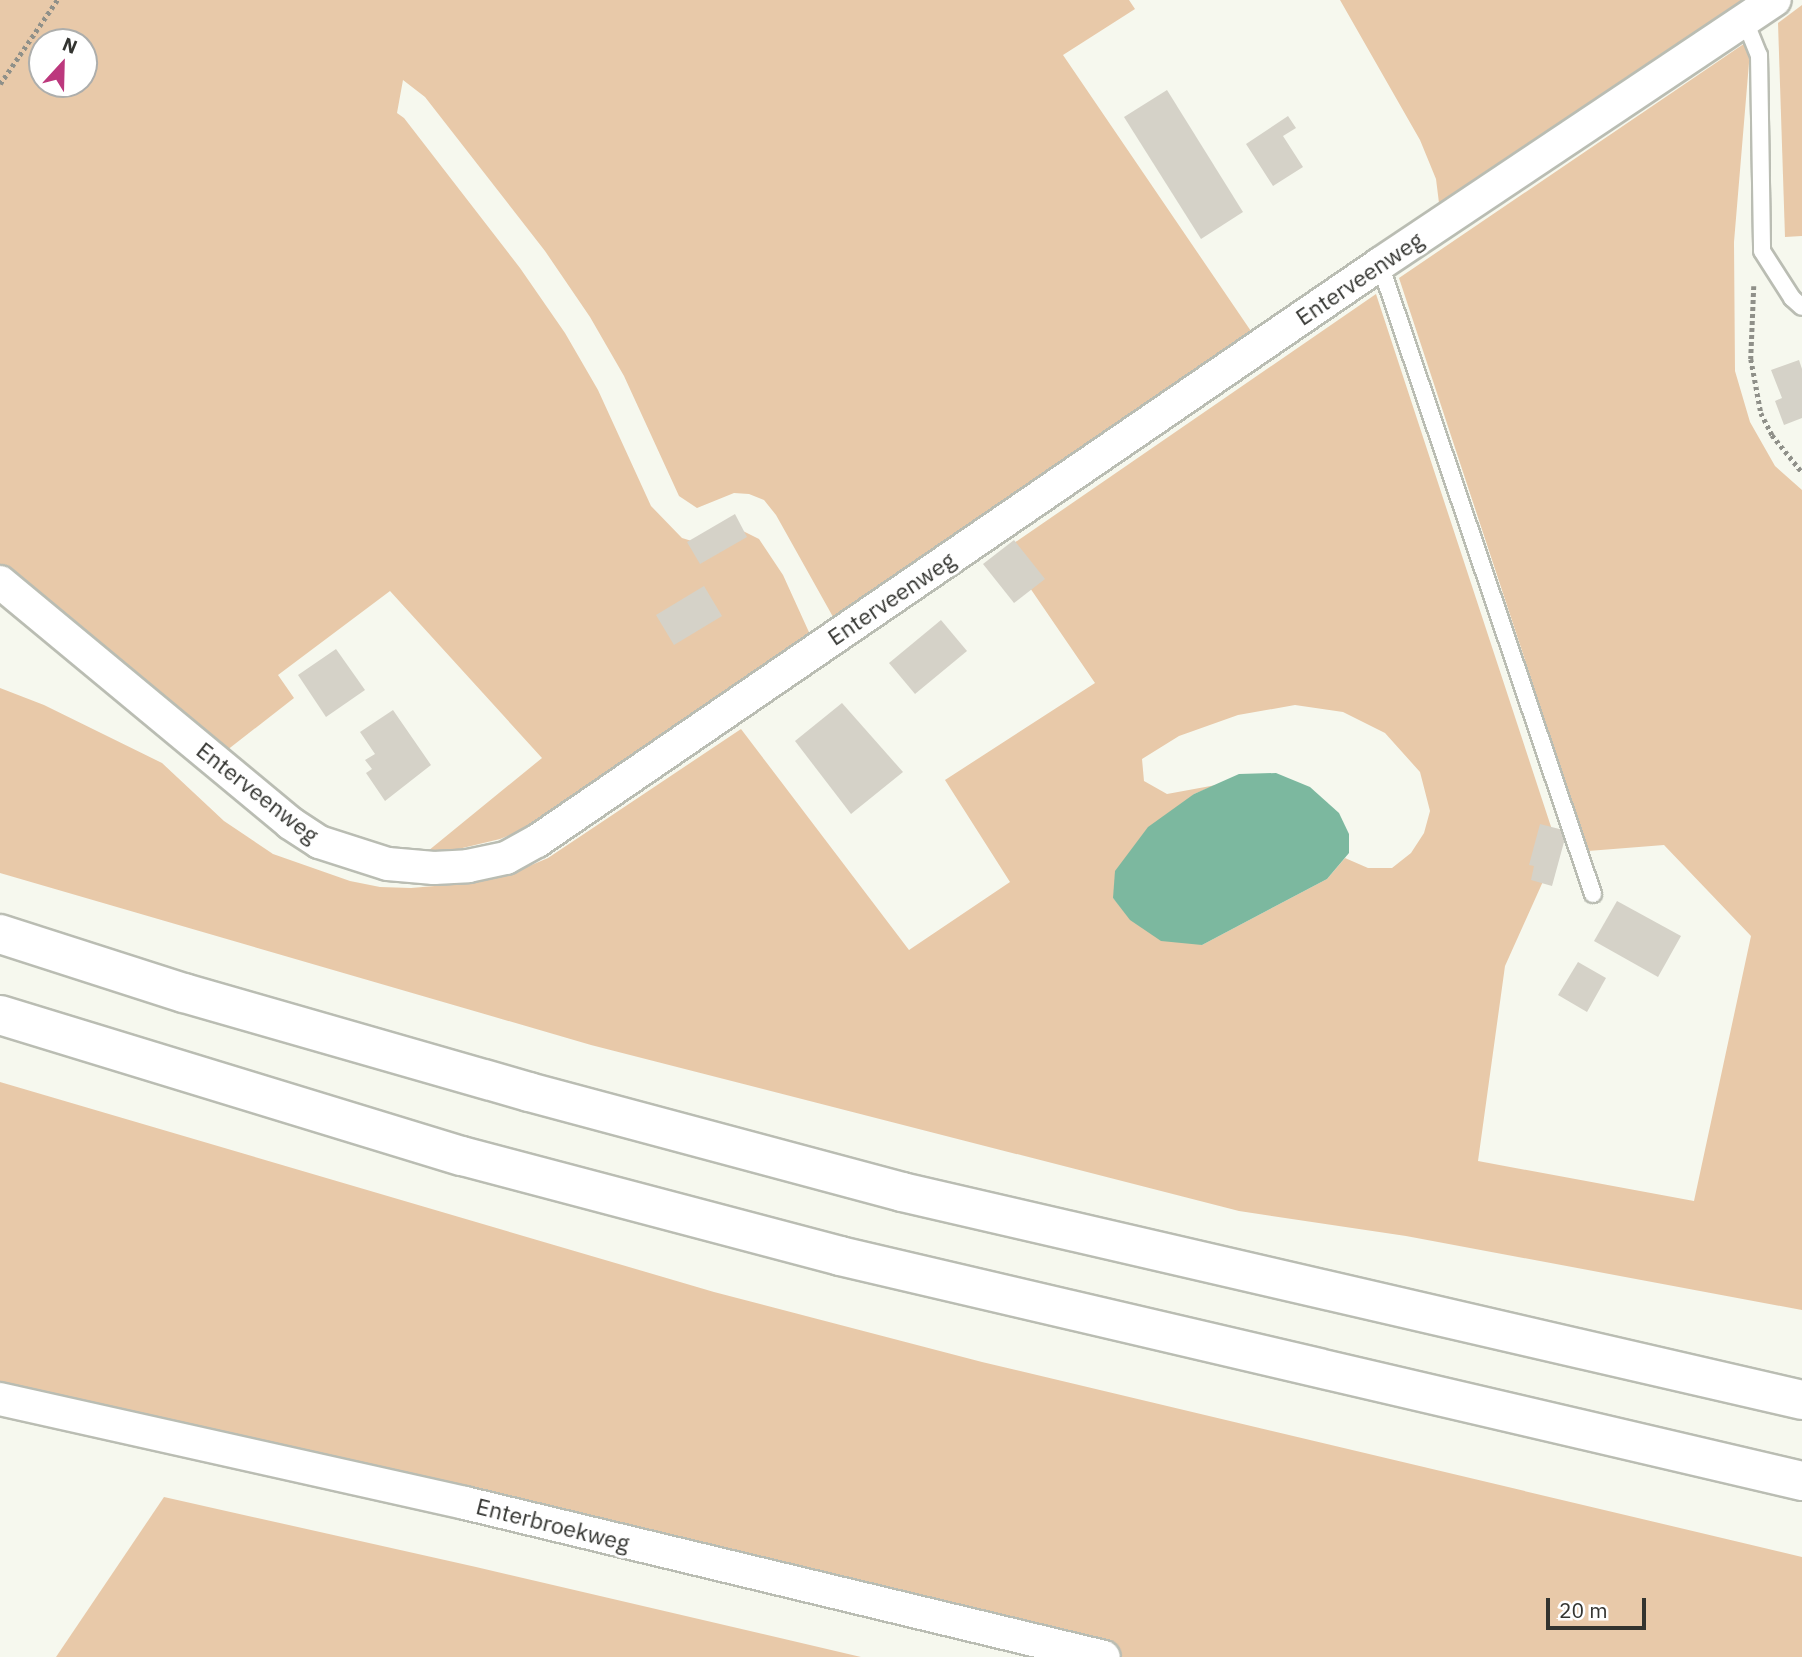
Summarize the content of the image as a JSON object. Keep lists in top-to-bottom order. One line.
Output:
{"streets":{"street":["Enterveenweg","Enterbroekweg"]},"scale_bar":"20 m","north":"top"}
